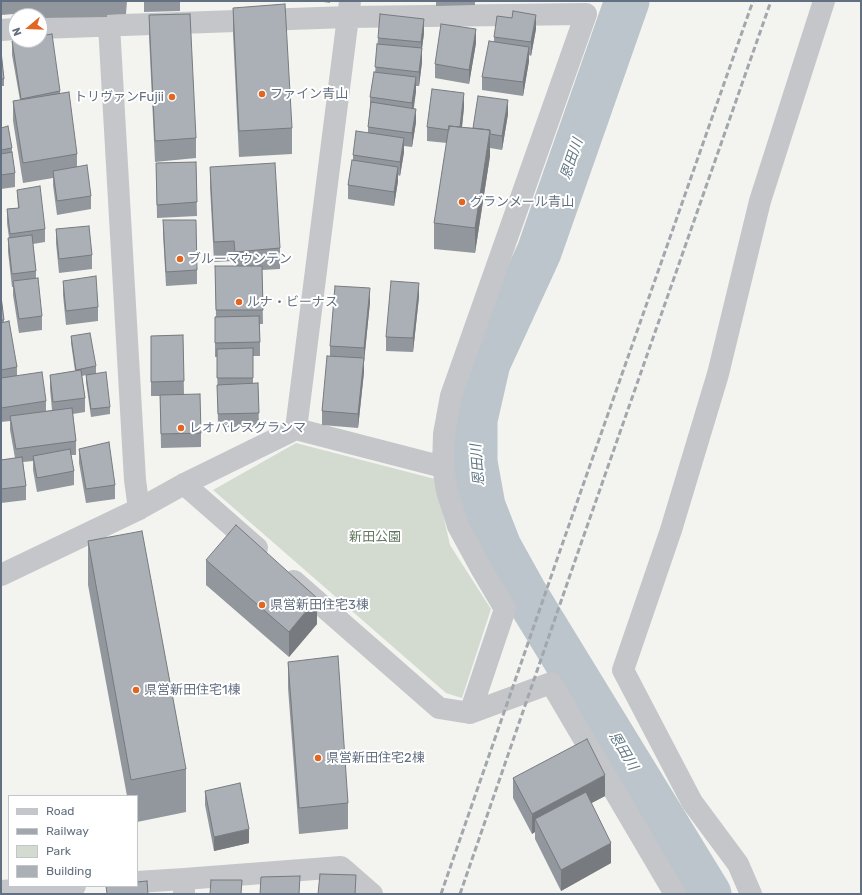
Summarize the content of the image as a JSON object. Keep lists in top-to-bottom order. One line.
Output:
{"water":["恩田川"],"parks":["新田公園"],"places":["ファイン青山","トリヴァンFujii","グランメール青山","ブルーマウンテン","ルナ・ビーナス","レオパレスグランマ","県営新田住宅3棟","県営新田住宅1棟","県営新田住宅2棟"],"legend":["Road","Railway","Park","Building"],"north":"left"}
